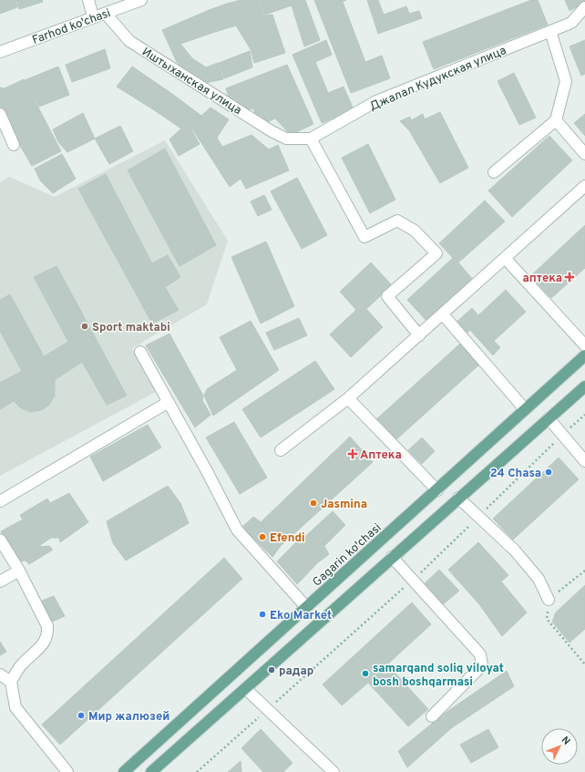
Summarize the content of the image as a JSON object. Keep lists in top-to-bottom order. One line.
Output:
{"streets":{"main road":["Gagarin ko'chasi"],"street":["Farhod ko'chasi","Джалал Кудукская улица","Иштыханская улица"]},"crossings":[["Farhod ko'chasi","Иштыханская улица"],["Джалал Кудукская улица","Иштыханская улица"]],"places":{"health":["аптека","Аптека"],"other":["Sport maktabi","24 Chasa","Jasmina","Efendi","Eko Market","радар","samarqand soliq viloyat bosh boshqarmasi","Мир жалюзей"]},"north":"top right"}
